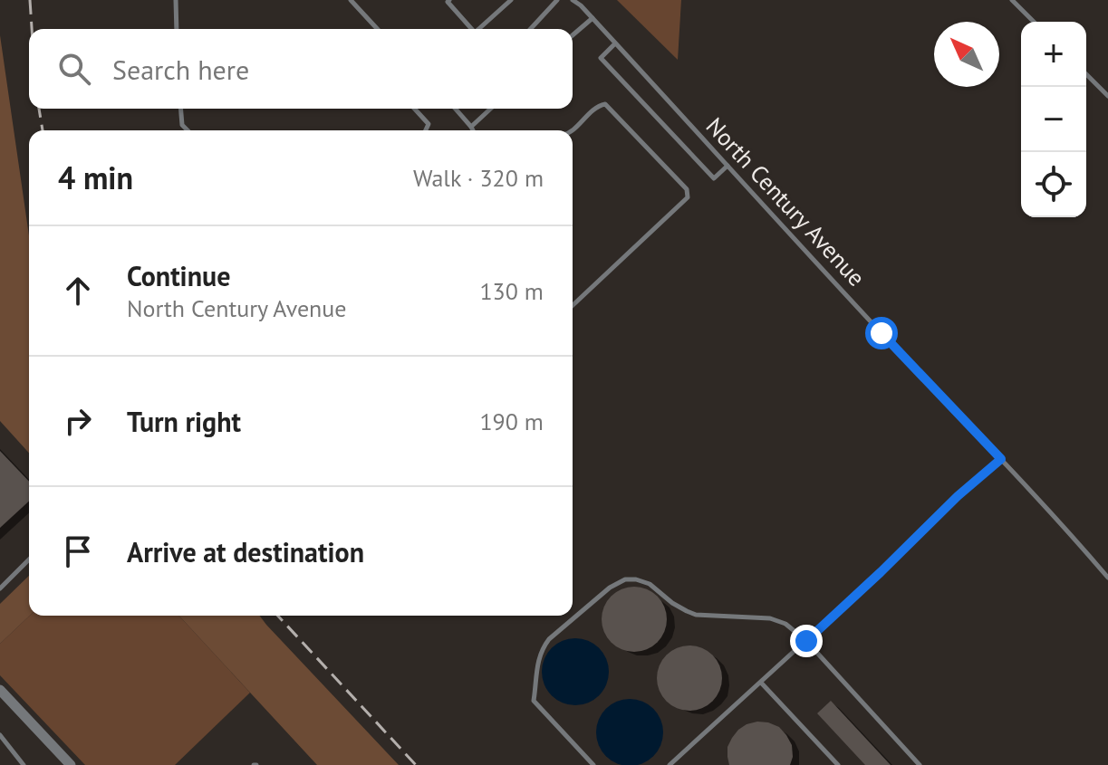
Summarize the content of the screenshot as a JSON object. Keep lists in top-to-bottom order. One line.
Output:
{"streets":{"lane":["North Century Avenue"]},"north":"top left","page":{"map_buttons":["+","−"],"search":"Search here","heading":["4 min","Walk · 320 m"],"list":[["Continue","North Century Avenue","130 m"],["Turn right","190 m"],"Arrive at destination"]}}
